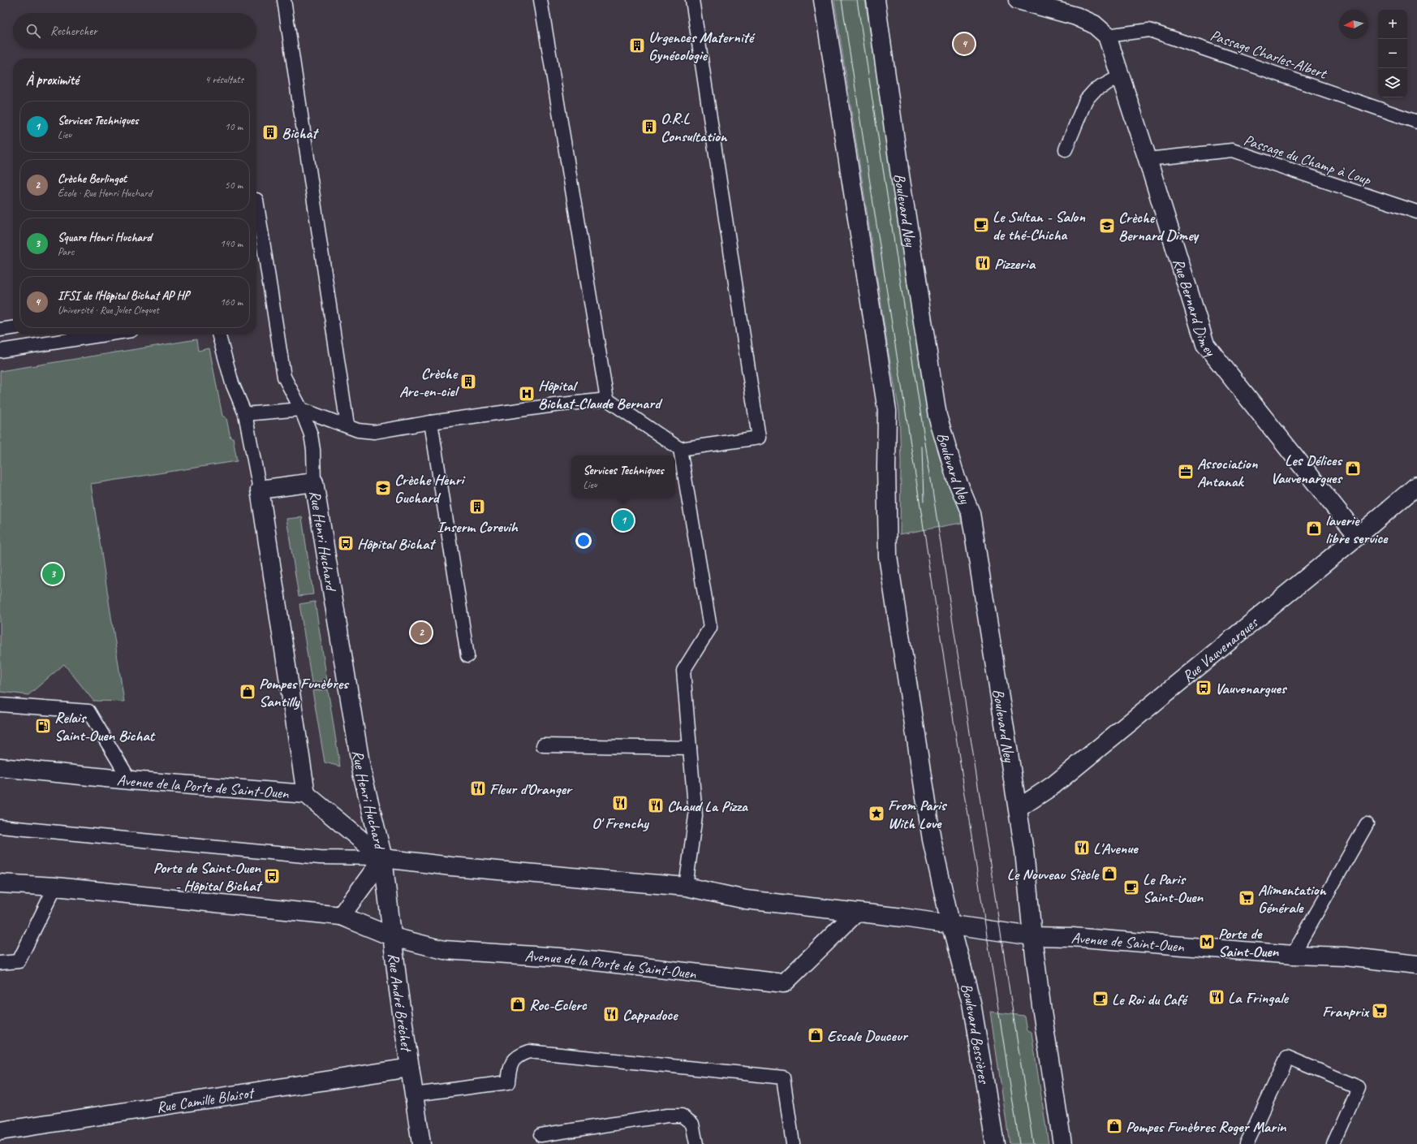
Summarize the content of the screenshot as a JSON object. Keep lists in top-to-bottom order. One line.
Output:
{"streets":{"main road":["Boulevard Ney","Rue Bernard Dimey","Rue Henri Huchard","Rue Vauvenargues","Avenue de la Porte de Saint-Ouen","Avenue de Saint-Ouen","Rue André Bréchet","Boulevard Bessières","Rue Camille Blaisot"],"lane":["Passage Charles-Albert","Passage du Champ à Loup"]},"crossings":[["Passage Charles-Albert","Rue Bernard Dimey"],["Passage du Champ à Loup","Rue Bernard Dimey"],["Boulevard Ney","Rue Vauvenargues"],["Boulevard Ney","Avenue de Saint-Ouen"],["Rue Bernard Dimey","Rue Vauvenargues"],["Rue Henri Huchard","Avenue de la Porte de Saint-Ouen"],["Rue Henri Huchard","Rue André Bréchet"],["Avenue de la Porte de Saint-Ouen","Rue André Bréchet"],["Avenue de Saint-Ouen","Boulevard Bessières"],["Rue André Bréchet","Rue Camille Blaisot"]],"places":{"building":["Urgences Maternité Gynécologie","O.R.L Consultation","Bichat","Crèche Arc-en-ciel","Inserm Corevih"],"cafe":["Le Sultan - Salon de thé-Chicha","Le Paris Saint-Ouen","Le Roi du Café"],"school or university":["Crèche Bernard Dimey","Crèche Henri Guchard"],"restaurant":["Pizzeria","Fleur d’Oranger","O' Frenchy","Chaud La Pizza","L'Avenue","La Fringale","Cappadoce"],"hospital":["Hôpital Bichat-Claude Bernard"],"shop":["Les Délices Vauvenargues","laverie libre service","Pompes Funèbres Santilly","Le Nouveau Siècle","Roc-Eclerc","Escale Douceur","Pompes Funèbres Roger Marin"],"office":["Association Antanak"],"bus stop":["Hôpital Bichat","Vauvenargues","Porte de Saint-Ouen - Hôpital Bichat"],"fuel station":["Relais Saint-Ouen Bichat"],"place":["From Paris With Love"],"supermarket":["Alimentation Générale","Franprix"],"metro station":["Porte de Saint-Ouen"]},"north":"left","page":{"map_buttons":["+","−"],"search":"Rechercher","pins":["4","1","3","2"],"heading":["À proximité","4 résultats"],"list":[{"mark":"1","name":"Services Techniques","note":"Lieu","value":"10 m"},{"mark":"2","name":"Crèche Berlingot","note":"École · Rue Henri Huchard","value":"50 m"},{"mark":"3","name":"Square Henri Huchard","note":"Parc","value":"140 m"},{"mark":"4","name":"IFSI de l'Hôpital Bichat AP HP","note":"Université · Rue Jules Cloquet","value":"160 m"}],"popup":["Services Techniques","Lieu"]}}
